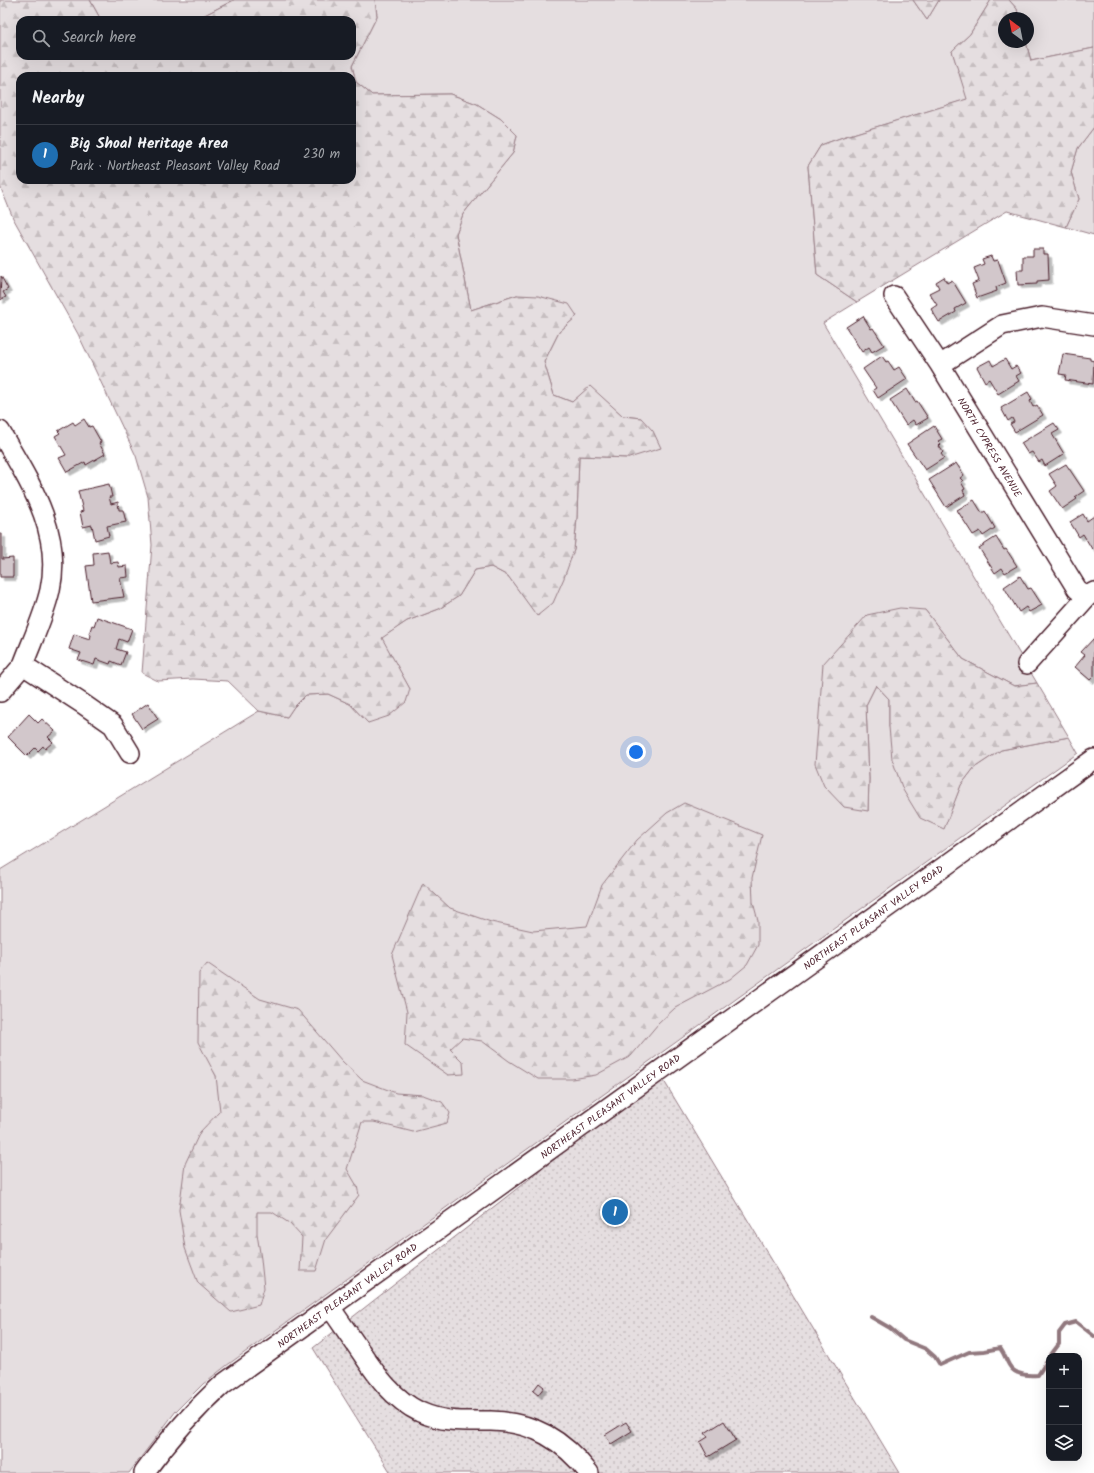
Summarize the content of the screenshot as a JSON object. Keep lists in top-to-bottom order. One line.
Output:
{"streets":{"street":["NORTH CYPRESS AVENUE","NORTHEAST PLEASANT VALLEY ROAD"]},"north":"top left","page":{"search":"Search here","heading":"Nearby","list":[{"mark":"1","name":"Big Shoal Heritage Area","note":"Park · Northeast Pleasant Valley Road","value":"230 m"}],"pins":"1","map_buttons":["+","−"]}}
